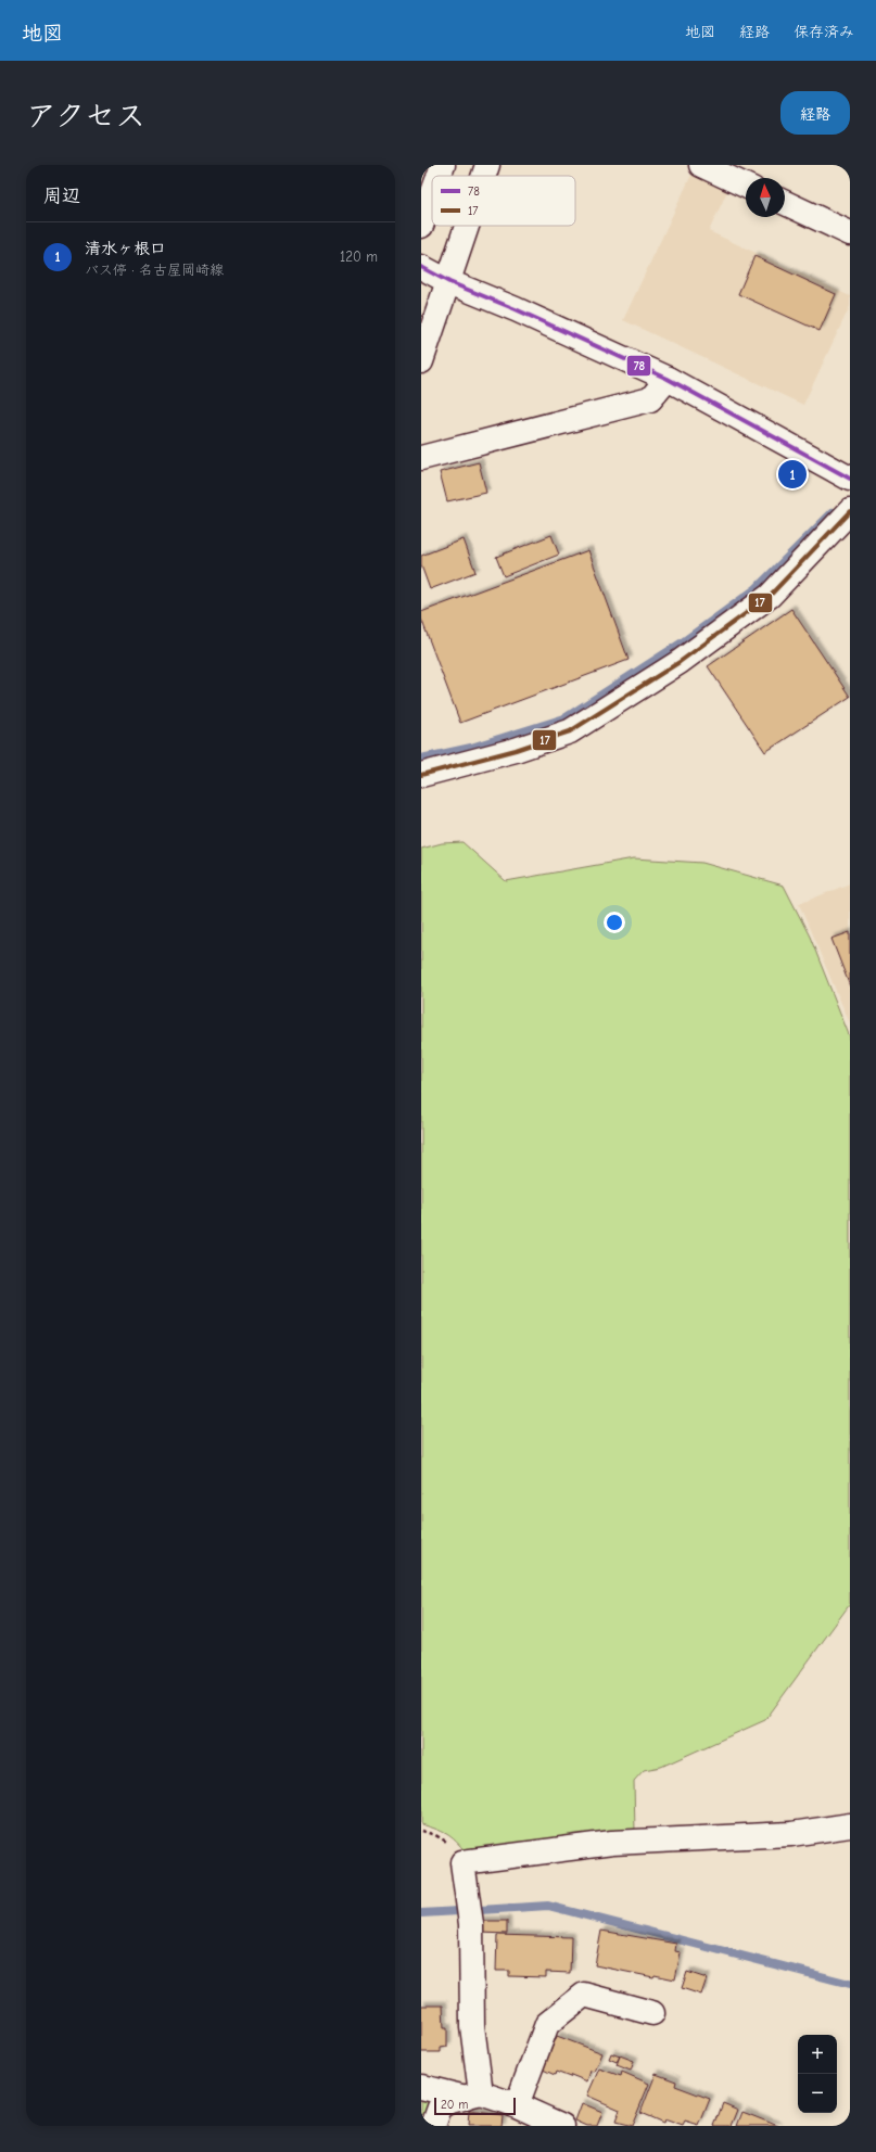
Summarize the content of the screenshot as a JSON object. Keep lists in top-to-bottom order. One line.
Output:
{"lines":["transit line 78","transit line 17"],"legend":["78","17"],"scale_bar":"20 m","north":"top","page":{"header":"地図","nav":["地図","経路","保存済み"],"title":"アクセス","buttons":"経路","heading":"周辺","list":[{"mark":"1","name":"清水ヶ根口","note":"バス停 · 名古屋岡崎線","value":"120 m"}],"pins":"1","map_buttons":["+","−"],"scale":"20 m"}}
